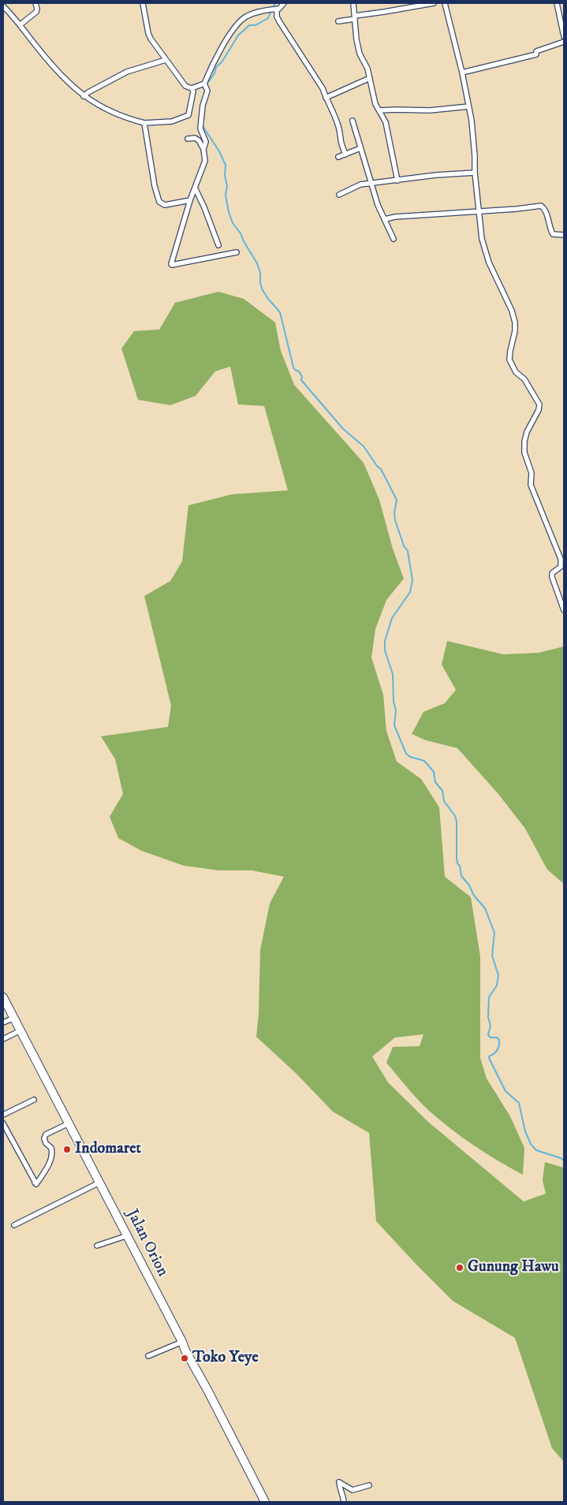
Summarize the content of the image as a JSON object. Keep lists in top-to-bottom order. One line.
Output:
{"streets":{"highway":["Jalan Orion"]},"places":["Indomaret","Gunung Hawu","Toko Yeye"]}
